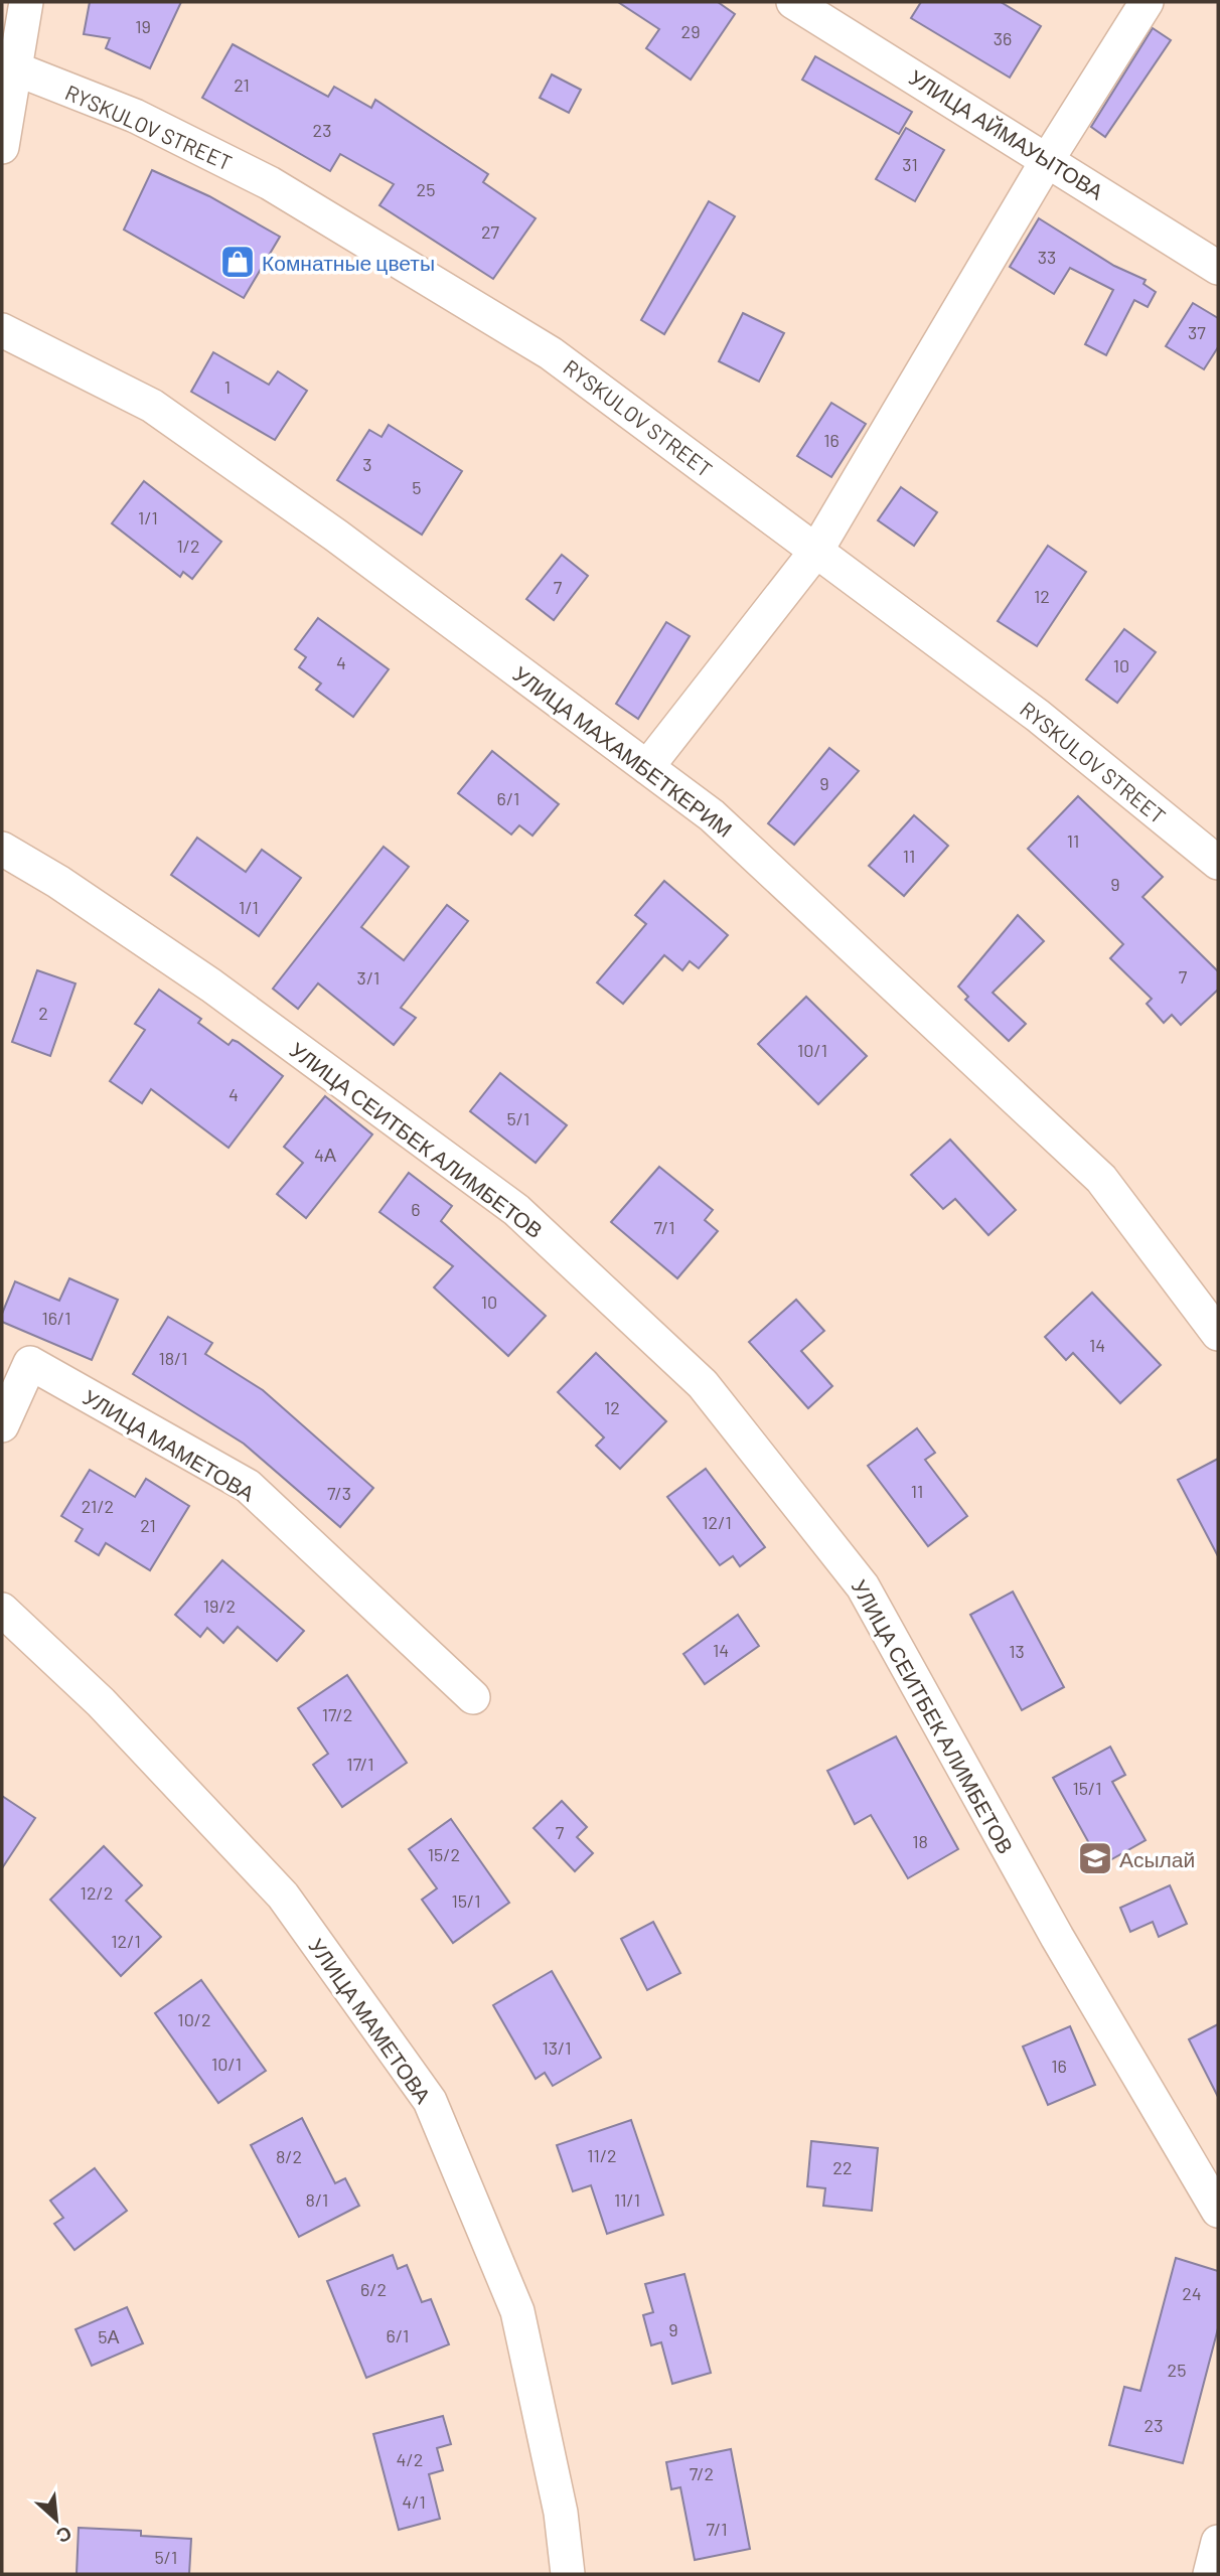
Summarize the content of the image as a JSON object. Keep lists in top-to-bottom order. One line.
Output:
{"streets":{"street":["RYSKULOV STREET","УЛИЦА АЙМАУЫТОВА","УЛИЦА МАХАМБЕТКЕРИМ","УЛИЦА СЕИТБЕК АЛИМБЕТОВ","УЛИЦА МАМЕТОВА"]},"places":{"shop":["Комнатные цветы"],"school or university":["Асылай"]},"house_numbers":["19","29","36","21","23","31","25","27","33","37","1","16","3","5","1/1","1/2","7","12","4","10","9","6/1","11","11","9","1/1","7","3/1","2","10/1","4","5/1","4А","6","7/1","10","16/1","14","18/1","12","11","7/3","21/2","12/1","21","19/2","14","13","17/2","17/1","15/1","7","18","15/2","12/2","15/1","12/1","10/2","13/1","10/1","16","11/2","8/2","22","8/1","11/1","6/2","24","9","6/1","5А","25","23","4/2","7/2","4/1","7/1","5/1"],"north":"bottom right"}
